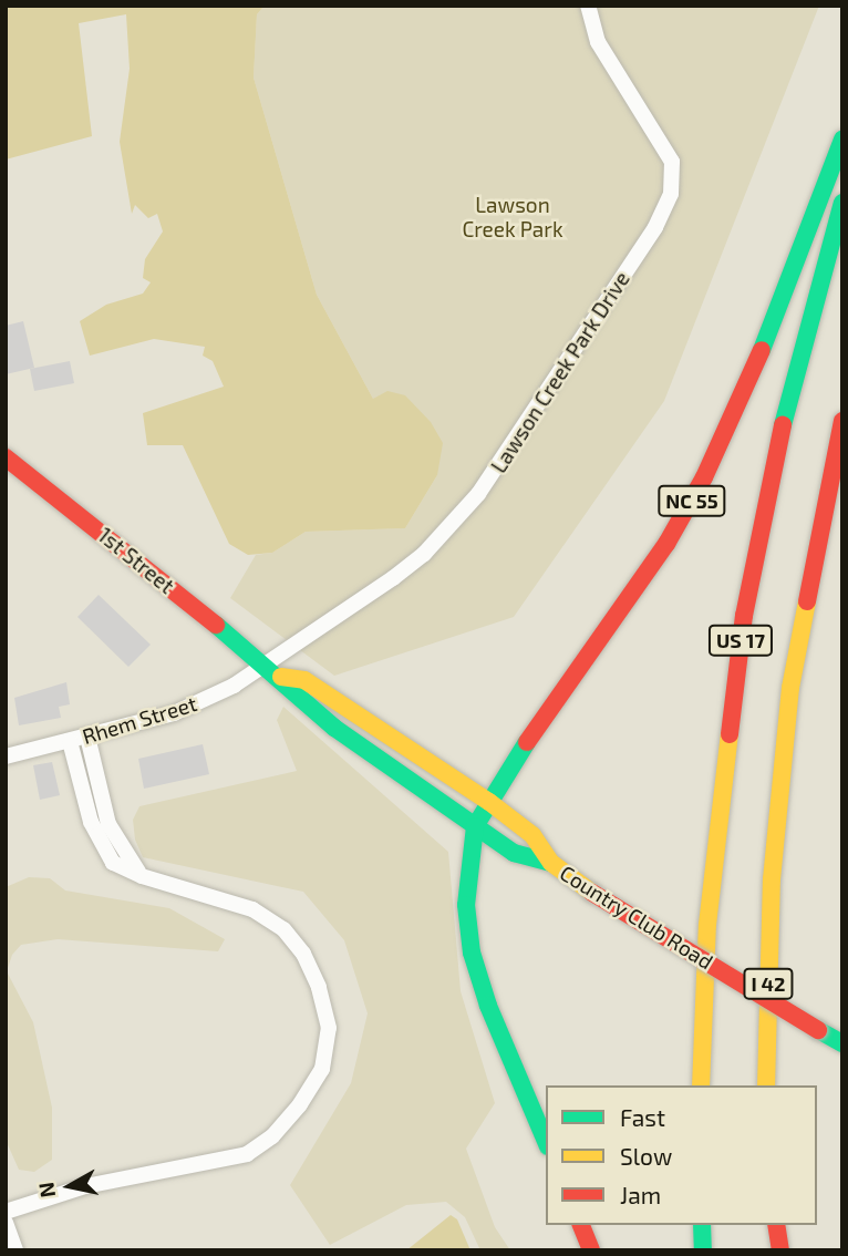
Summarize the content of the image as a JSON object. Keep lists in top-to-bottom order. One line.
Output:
{"streets":{"main road":["NC 55","1st Street","US 17","Country Club Road"],"street":["Lawson Creek Park Drive","Rhem Street"]},"crossings":[["Lawson Creek Park Drive","1st Street"],["Lawson Creek Park Drive","Rhem Street"],["Lawson Creek Park Drive","Country Club Road"],["NC 55","Country Club Road"],["1st Street","Rhem Street"],["1st Street","Country Club Road"],["Rhem Street","Country Club Road"]],"parks":["Lawson Creek Park"],"legend":["Fast","Slow","Jam"],"north":"left"}
